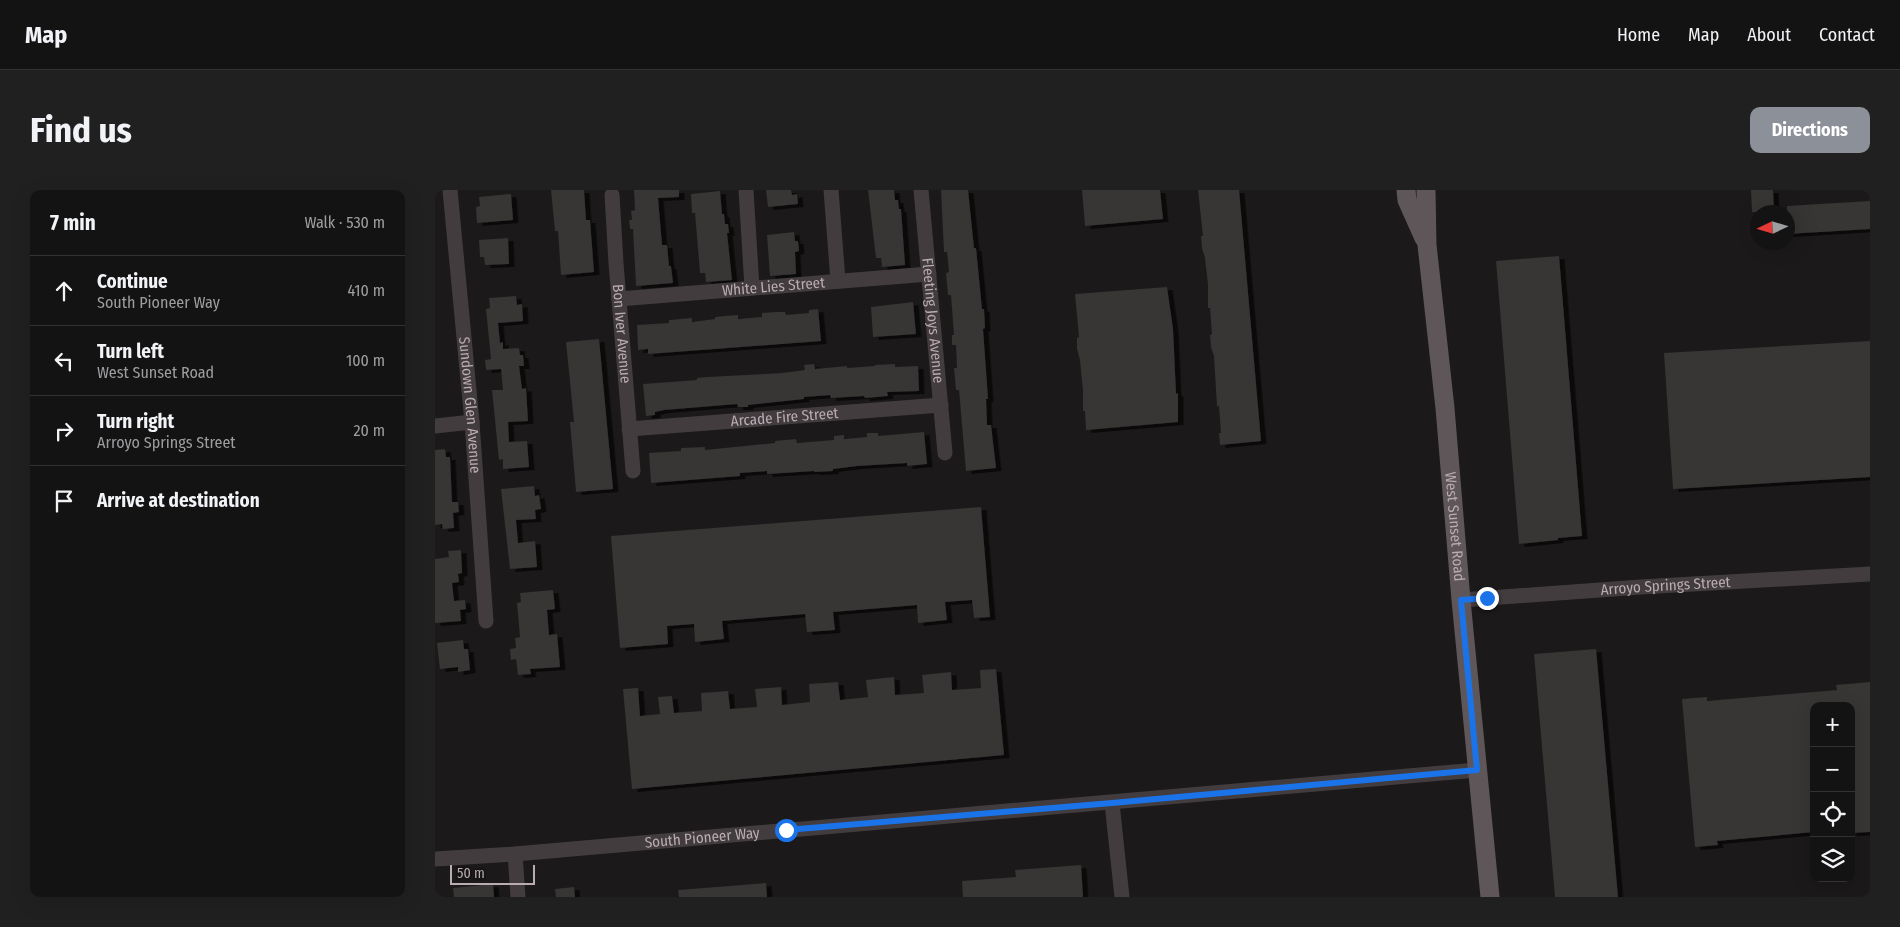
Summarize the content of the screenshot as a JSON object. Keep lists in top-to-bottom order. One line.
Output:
{"streets":{"main road":["West Sunset Road"],"street":["White Lies Street","Fleeting Joys Avenue","Bon Iver Avenue","Sundown Glen Avenue","Arcade Fire Street","Arroyo Springs Street","South Pioneer Way"]},"crossings":[["White Lies Street","Fleeting Joys Avenue"],["White Lies Street","Bon Iver Avenue"],["Fleeting Joys Avenue","Arcade Fire Street"],["Bon Iver Avenue","Arcade Fire Street"],["West Sunset Road","Arroyo Springs Street"],["West Sunset Road","South Pioneer Way"]],"scale_bar":"50 m","north":"left","page":{"header":"Map","nav":["Home","Map","About","Contact"],"buttons":"Directions","title":"Find us","heading":["7 min","Walk · 530 m"],"list":[["Continue","South Pioneer Way","410 m"],["Turn left","West Sunset Road","100 m"],["Turn right","Arroyo Springs Street","20 m"],"Arrive at destination"],"map_buttons":["+","−"],"scale":"50 m"}}
